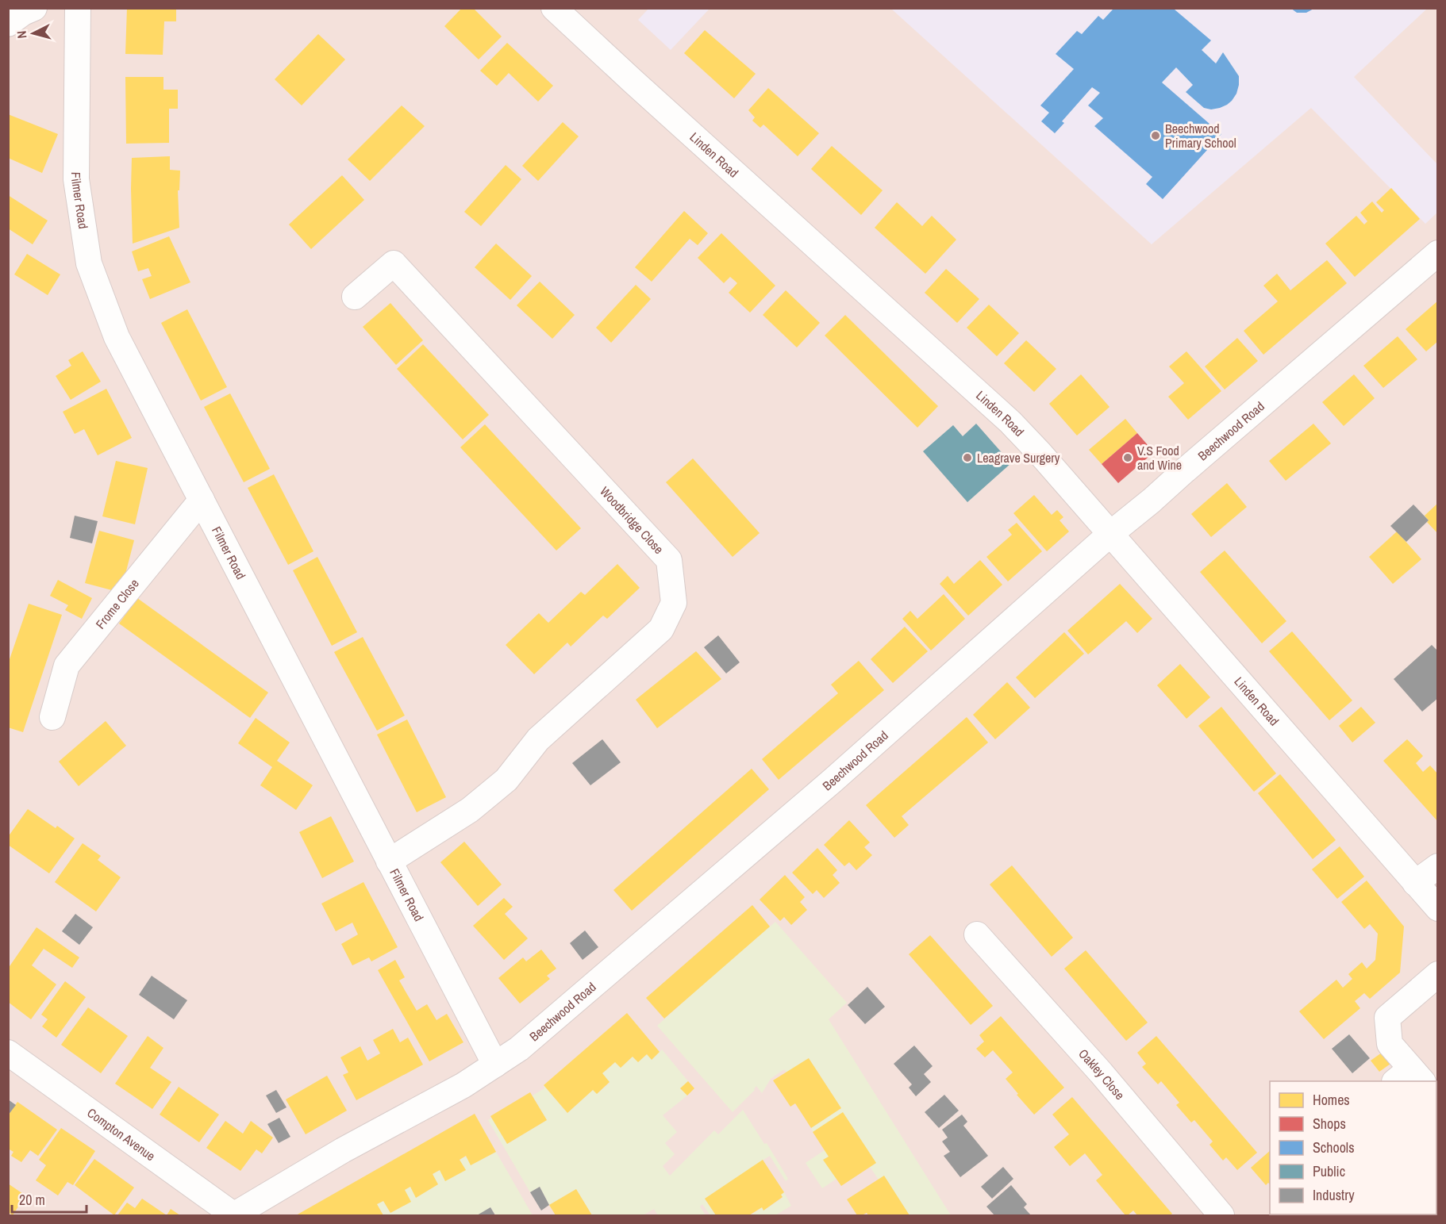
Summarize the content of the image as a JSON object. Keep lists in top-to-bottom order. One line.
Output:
{"streets":{"street":["Linden Road","Filmer Road","Beechwood Road","Woodbridge Close","Frome Close","Oakley Close","Compton Avenue"]},"crossings":[["Linden Road","Beechwood Road"],["Filmer Road","Beechwood Road"],["Filmer Road","Woodbridge Close"],["Filmer Road","Frome Close"],["Beechwood Road","Compton Avenue"]],"places":["Beechwood Primary School","Leagrave Surgery","V.S Food and Wine"],"legend":["Homes","Shops","Schools","Public","Industry"],"scale_bar":"20 m","north":"left"}
